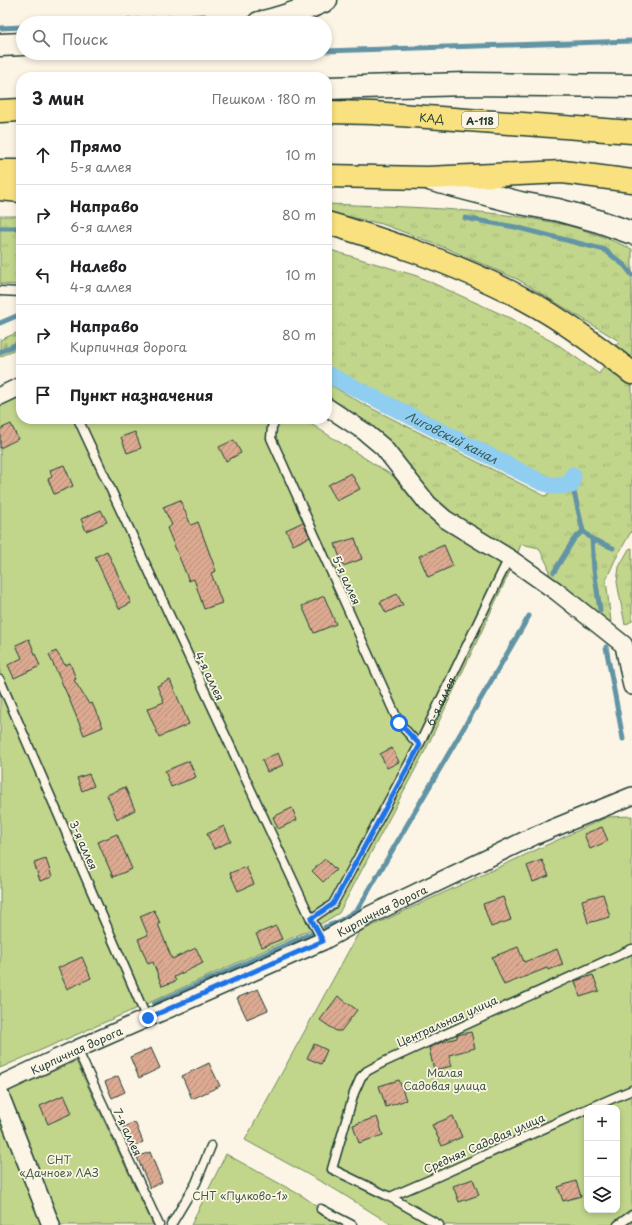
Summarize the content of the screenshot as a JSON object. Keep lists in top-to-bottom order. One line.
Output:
{"streets":{"highway":["КАД","А-118"],"street":["Кирпичная дорога"],"lane":["5-я аллея","4-я аллея","6-я аллея","3-я аллея","Центральная улица","7-я аллея","Средняя Садовая улица"]},"crossings":[["5-я аллея","6-я аллея"],["4-я аллея","6-я аллея"],["4-я аллея","Кирпичная дорога"],["3-я аллея","Кирпичная дорога"],["Кирпичная дорога","7-я аллея"],["Центральная улица","Средняя Садовая улица"]],"water":["Лиговский канал"],"parks":["Малая Садовая улица","СНТ «Дачное» ЛАЗ","СНТ «Пулково-1»"],"page":{"search":"Поиск","heading":["3 мин","Пешком · 180 m"],"list":[["Прямо","5-я аллея","10 m"],["Направо","6-я аллея","80 m"],["Налево","4-я аллея","10 m"],["Направо","Кирпичная дорога","80 m"],"Пункт назначения"],"map_buttons":["+","−"]}}
